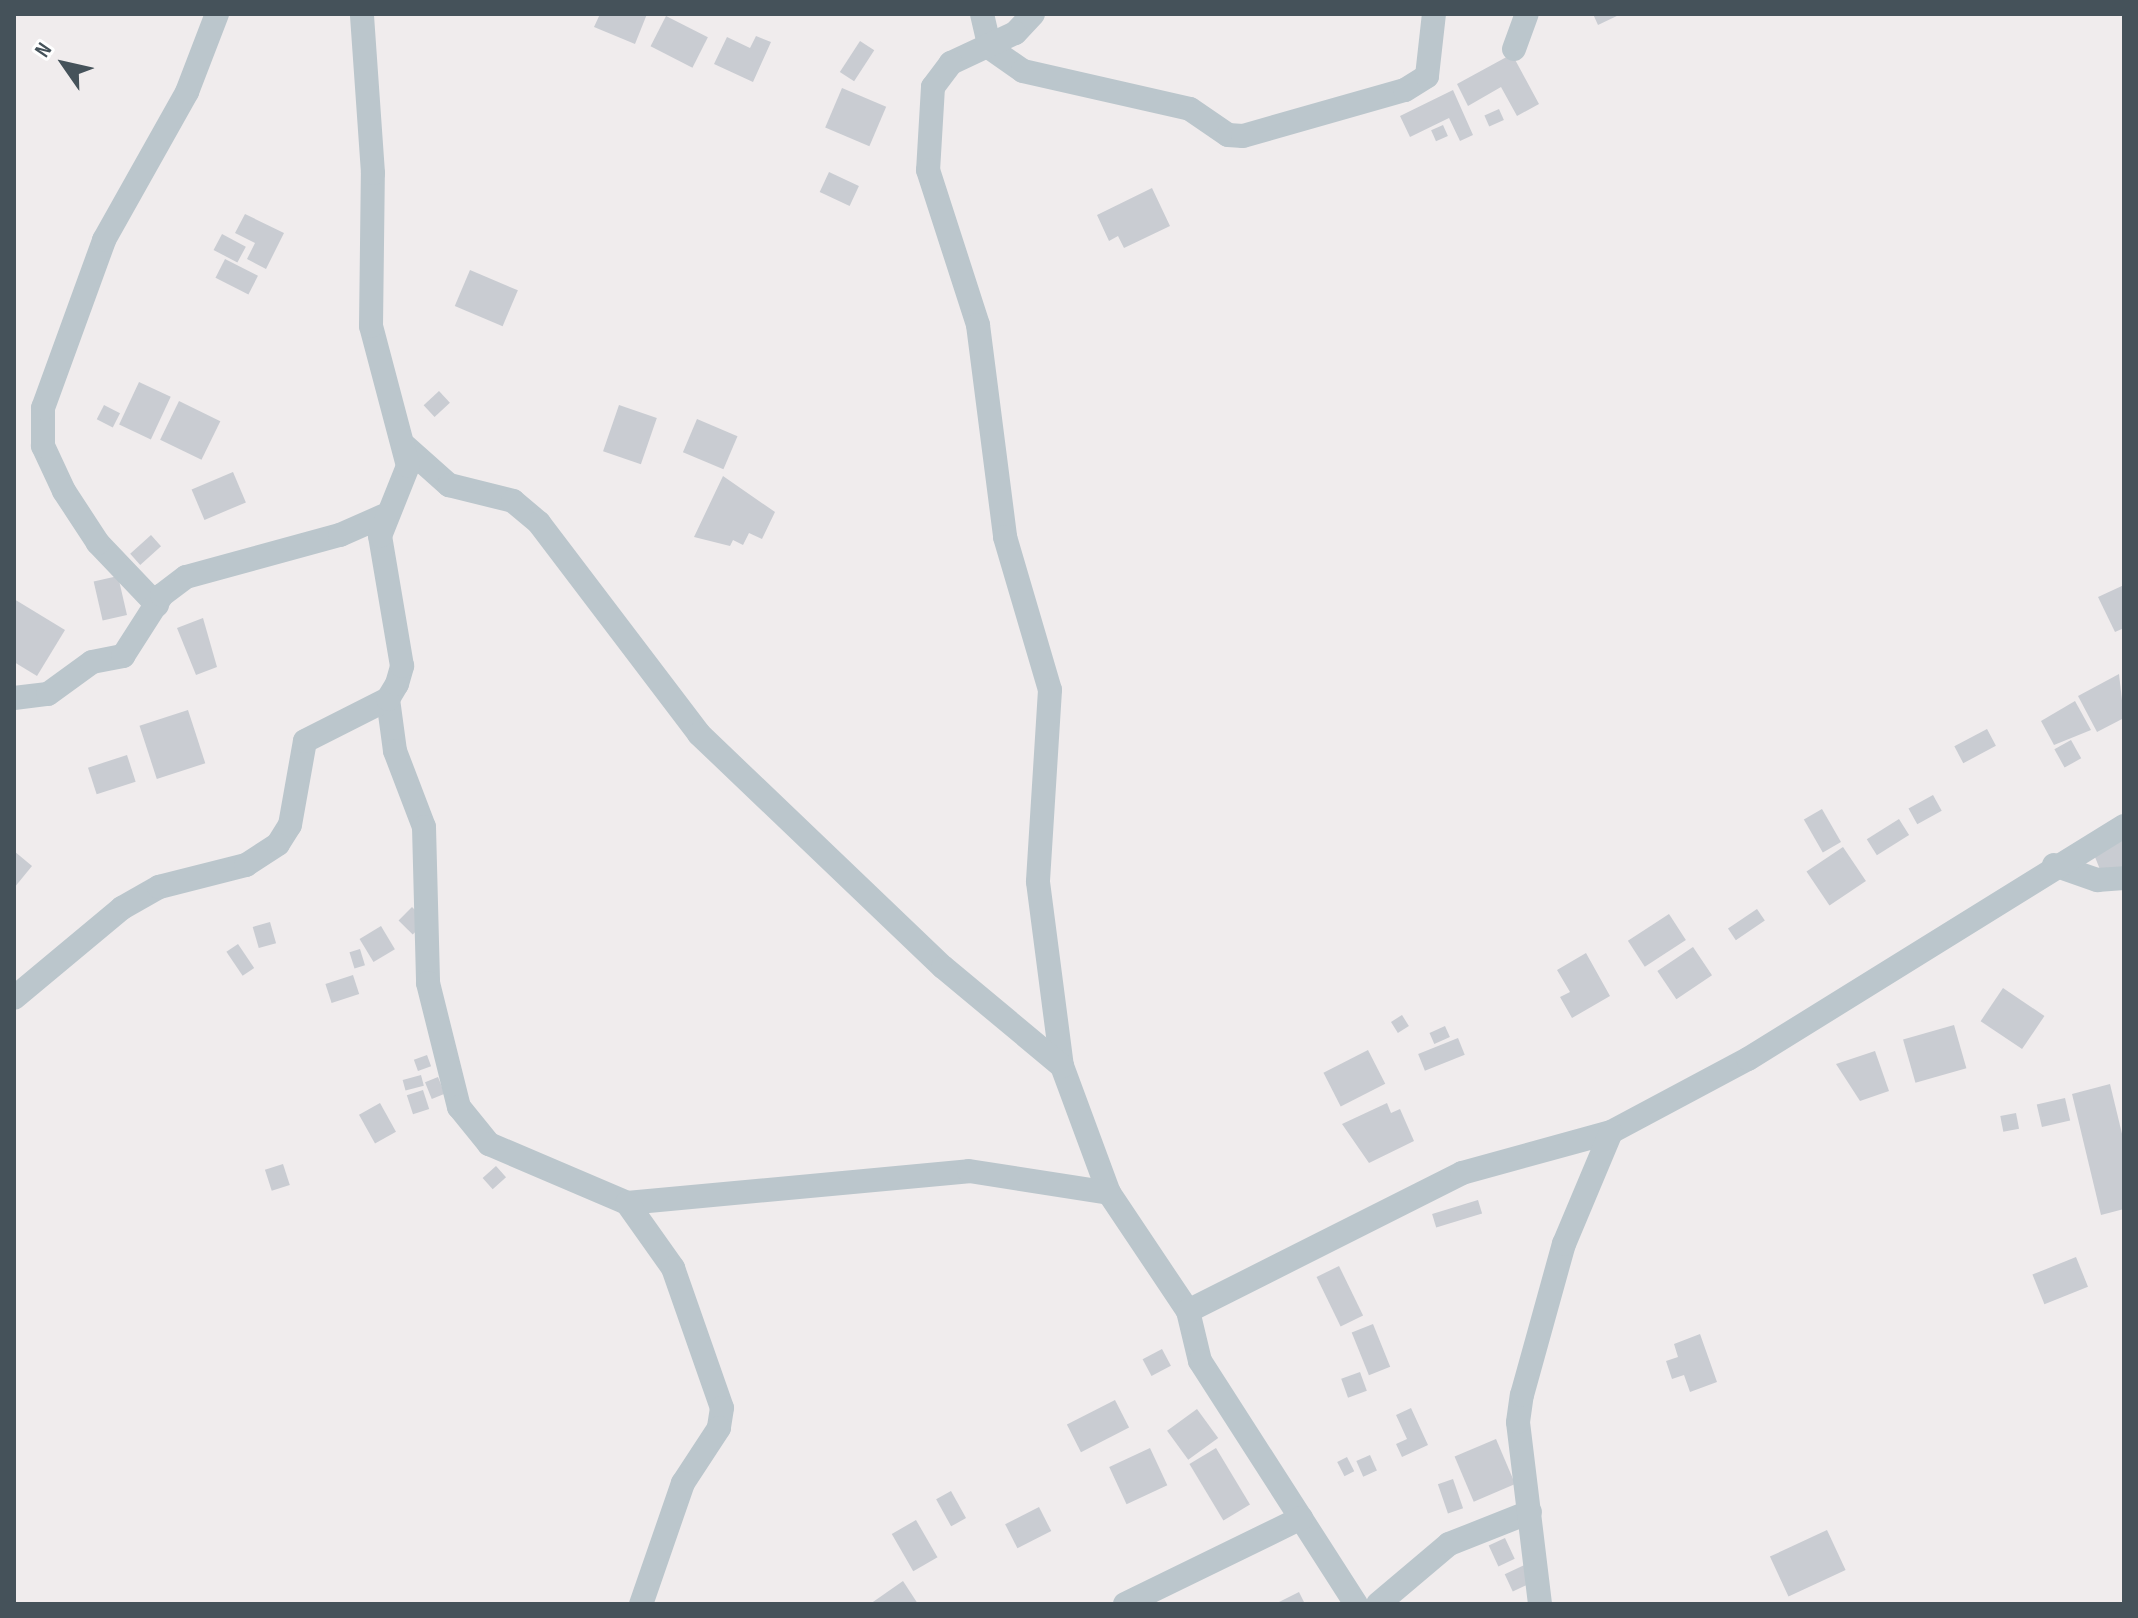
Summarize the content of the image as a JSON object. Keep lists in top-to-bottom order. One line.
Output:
{"north":"top left"}
